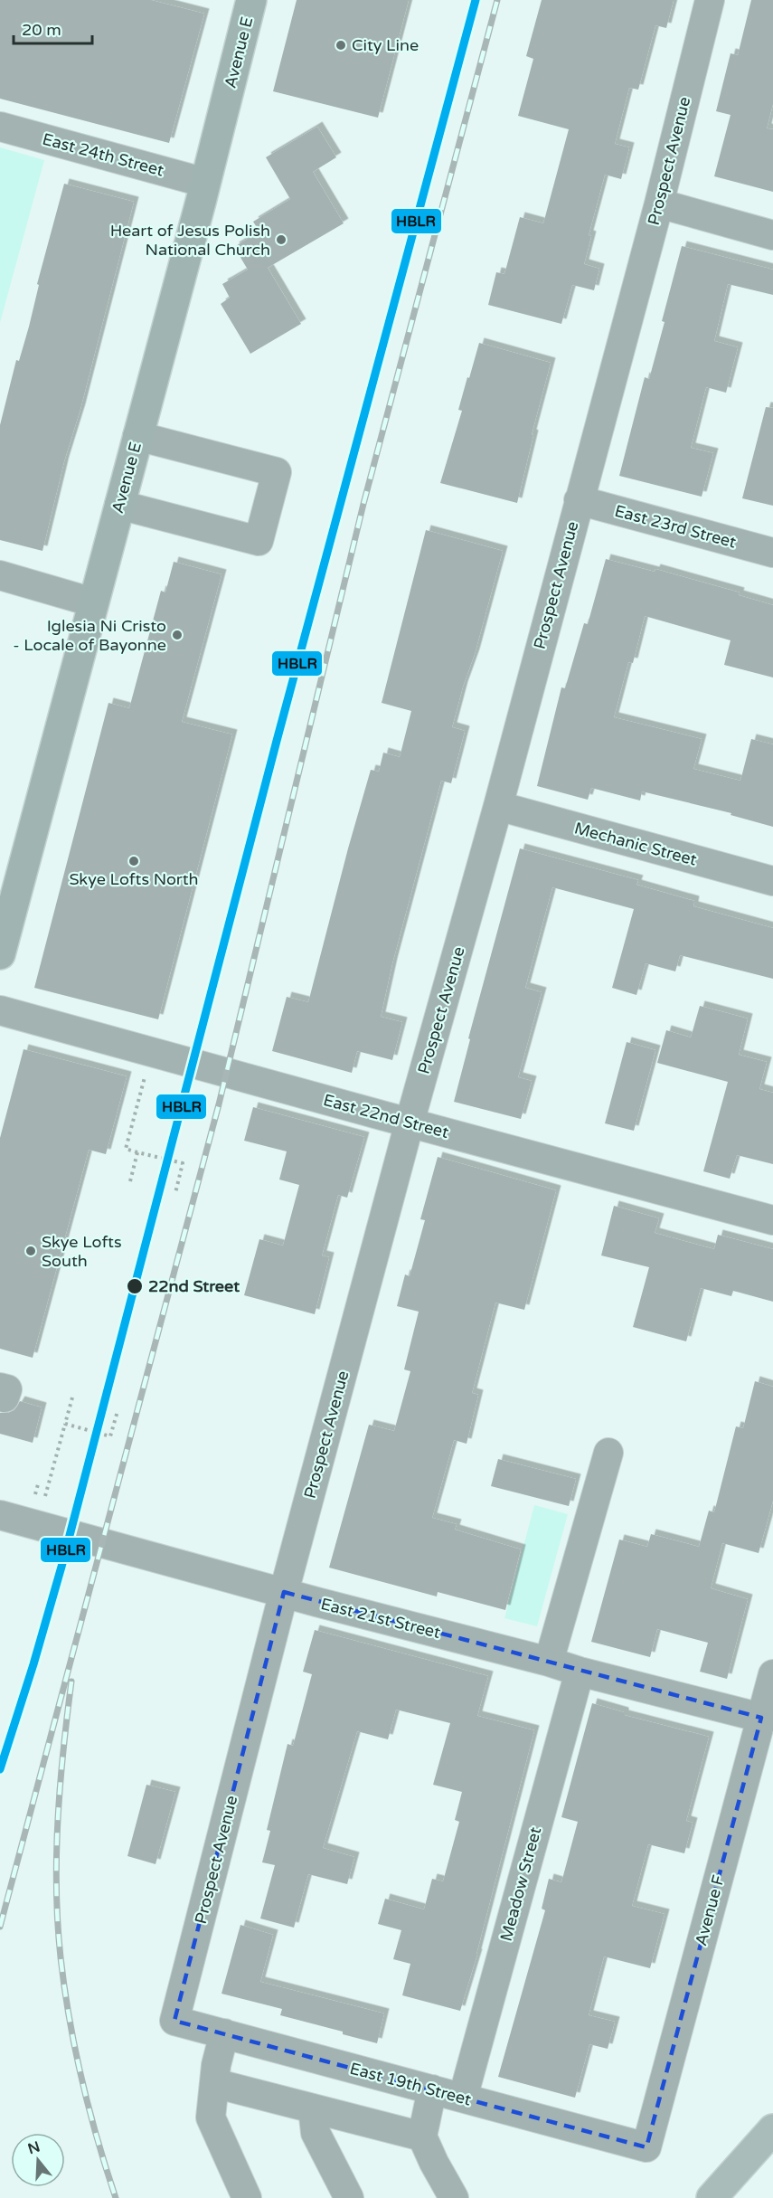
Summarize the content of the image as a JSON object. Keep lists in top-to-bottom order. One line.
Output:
{"streets":{"main road":["Avenue E"],"street":["East 24th Street","Prospect Avenue","East 23rd Street","Mechanic Street","East 22nd Street","East 21st Street","Meadow Street","Avenue F","East 19th Street"]},"crossings":[["Avenue E","East 24th Street"],["Prospect Avenue","East 23rd Street"],["Prospect Avenue","Mechanic Street"],["Prospect Avenue","East 22nd Street"],["Prospect Avenue","East 21st Street"],["Prospect Avenue","East 19th Street"],["East 21st Street","Meadow Street"],["East 21st Street","Avenue F"],["Meadow Street","East 19th Street"],["Avenue F","East 19th Street"]],"places":["City Line","Heart of Jesus Polish National Church","Iglesia Ni Cristo - Locale of Bayonne","Skye Lofts North","Skye Lofts South","22nd Street"],"lines":["transit line HBLR"],"scale_bar":"20 m","north":"top"}
